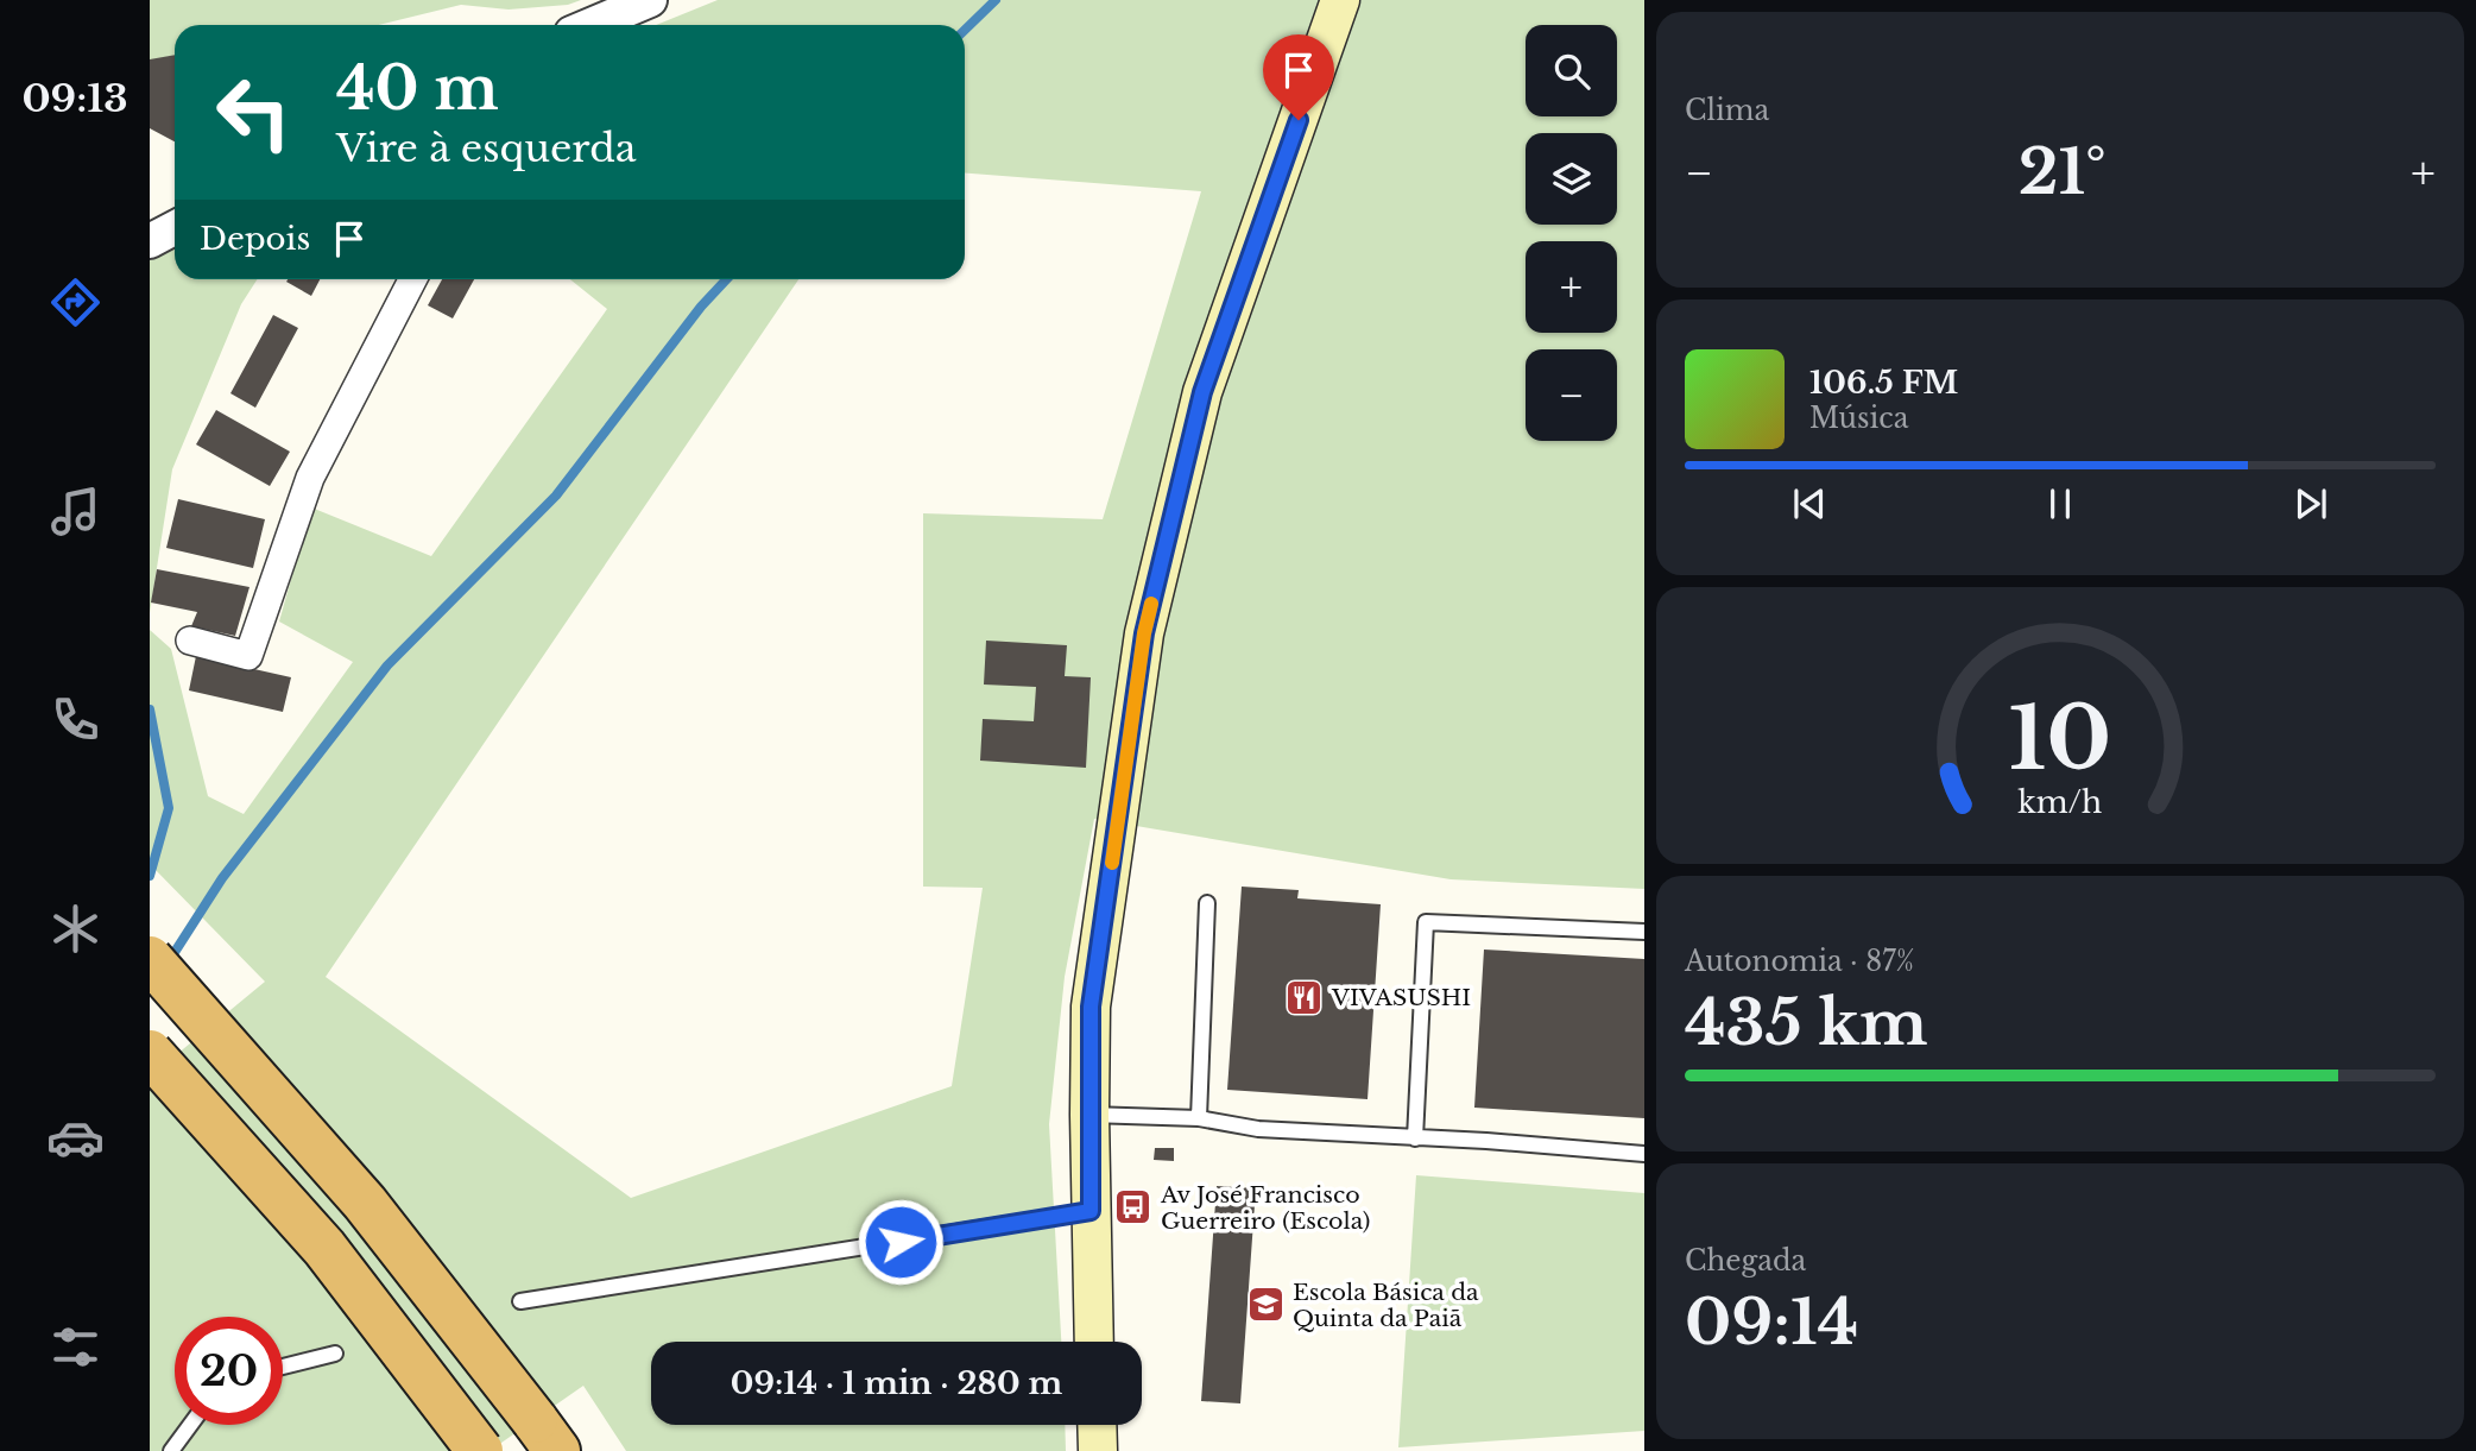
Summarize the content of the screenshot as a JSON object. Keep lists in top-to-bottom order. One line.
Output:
{"places":{"restaurant":["VIVASUSHI"],"bus stop":["Av José Francisco Guerreiro (Escola)"],"school or university":["Escola Básica da Quinta da Paiã"]},"page":{"tabs":"09:13","tile":["Clima",["Autonomia · 87%","435 km"],["Chegada","09:14"]],"map_buttons":["+","−"],"turn":["40 m","Vire à esquerda"],"heat":["−","21°","+"],"then":"Depois","song":["106.5 FM","Música"],"limit":"20","trip":"09:14 · 1 min · 280 m","gauge":["10","km/h"]}}
